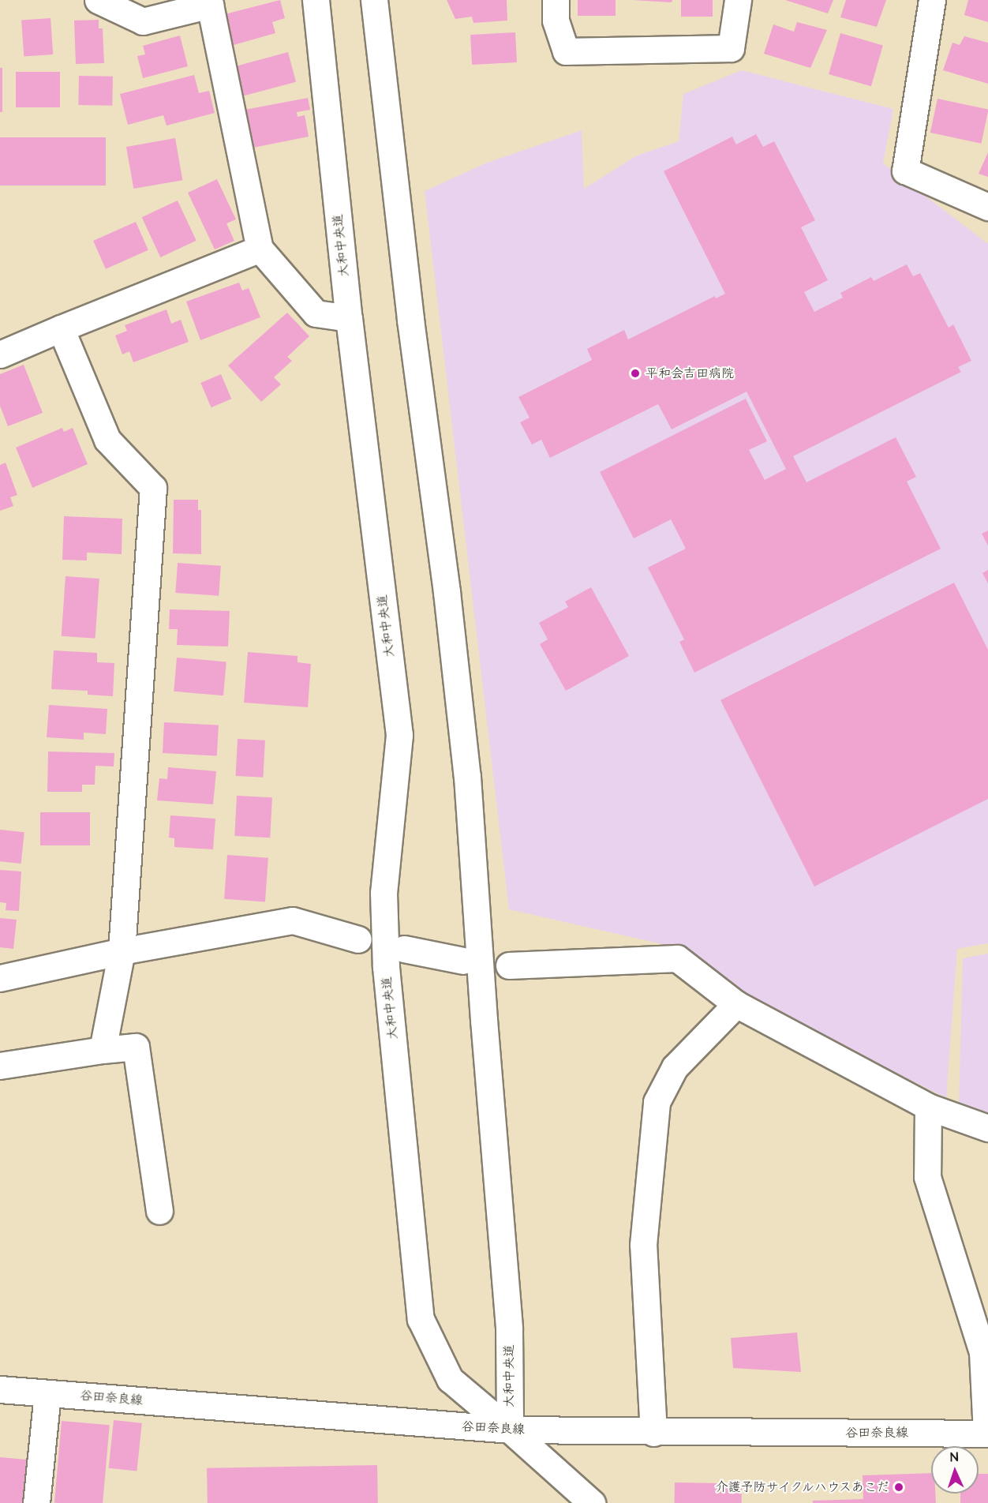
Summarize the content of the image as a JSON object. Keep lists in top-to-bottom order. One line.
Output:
{"streets":{"street":["大和中央道","谷田奈良線"]},"crossings":[["大和中央道","谷田奈良線"]],"places":["平和会吉田病院","介護予防サイクルハウスあこだ"],"north":"top"}
